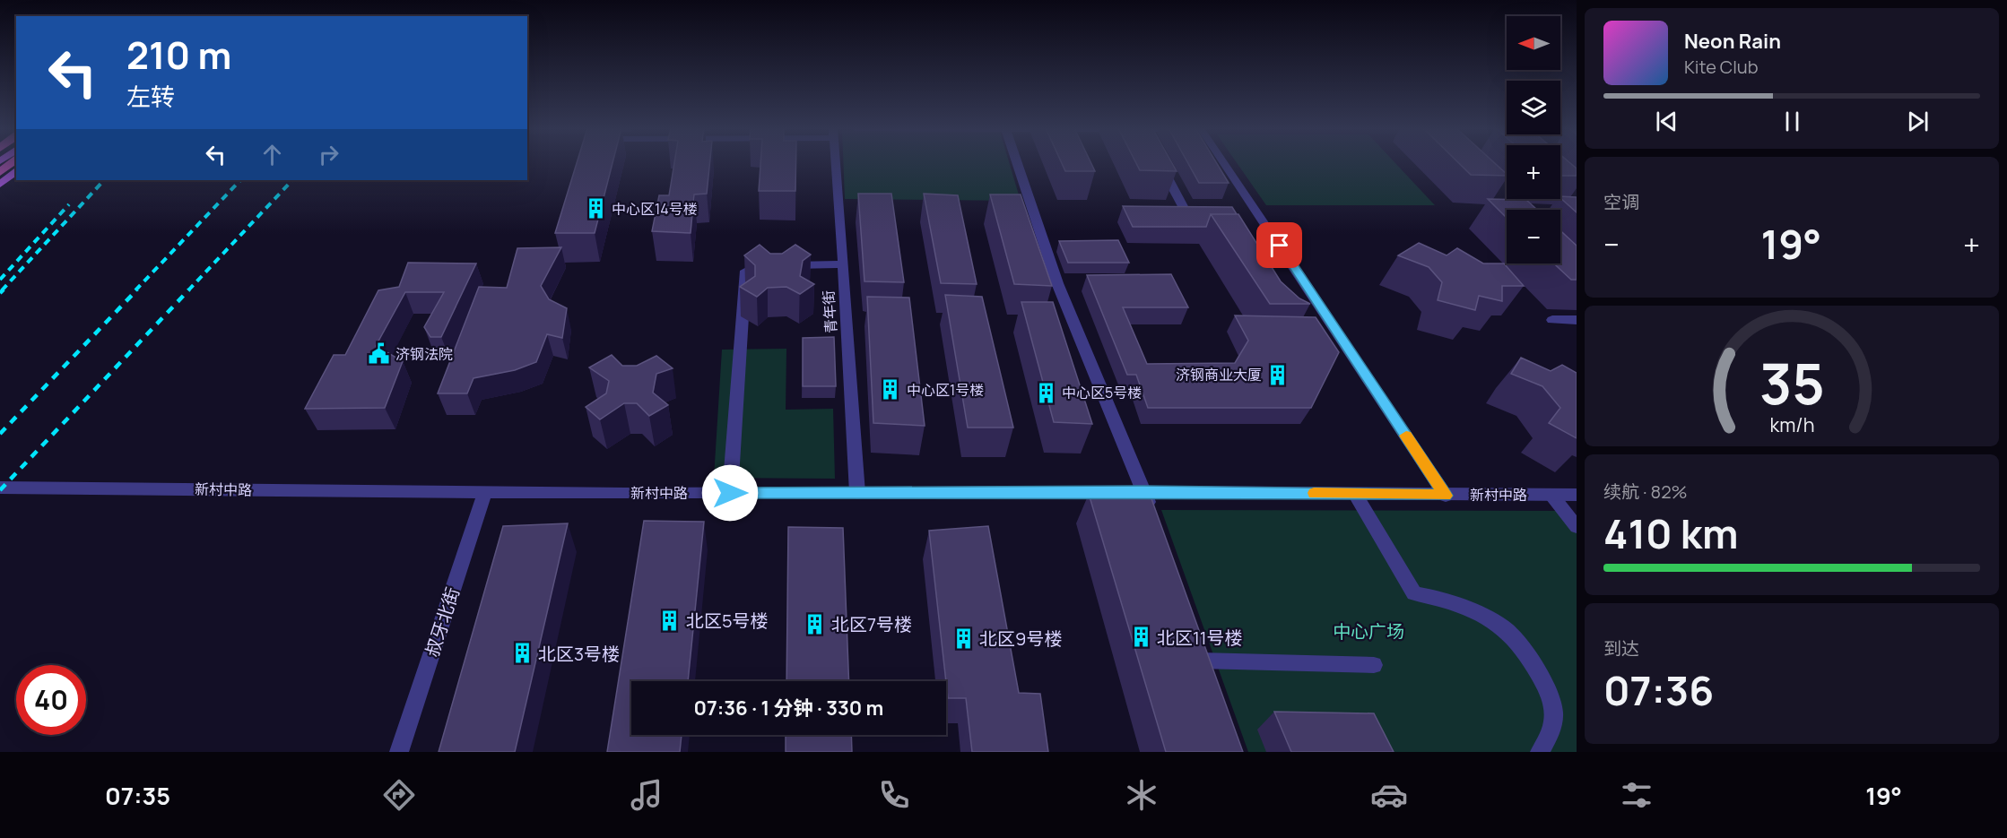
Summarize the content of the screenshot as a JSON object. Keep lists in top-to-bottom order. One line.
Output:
{"streets":{"street":["青年街","新村中路","叔牙北街"]},"crossings":[["青年街","新村中路"],["新村中路","叔牙北街"]],"parks":["中心广场"],"places":{"building":["中心区14号楼","济钢商业大厦","中心区1号楼","中心区5号楼","北区5号楼","北区7号楼","北区11号楼","北区9号楼","北区3号楼"],"public building":["济钢法院"]},"north":"left","page":{"map_buttons":["+","−"],"turn":["210 m","左转"],"song":["Neon Rain","Kite Club"],"tile":["空调",["续航 · 82%","410 km"],["到达","07:36"]],"heat":["−","19°","+"],"limit":"40","trip":"07:36 · 1 分钟 · 330 m","tabs":["07:35","19°"],"gauge":["35","km/h"]}}
